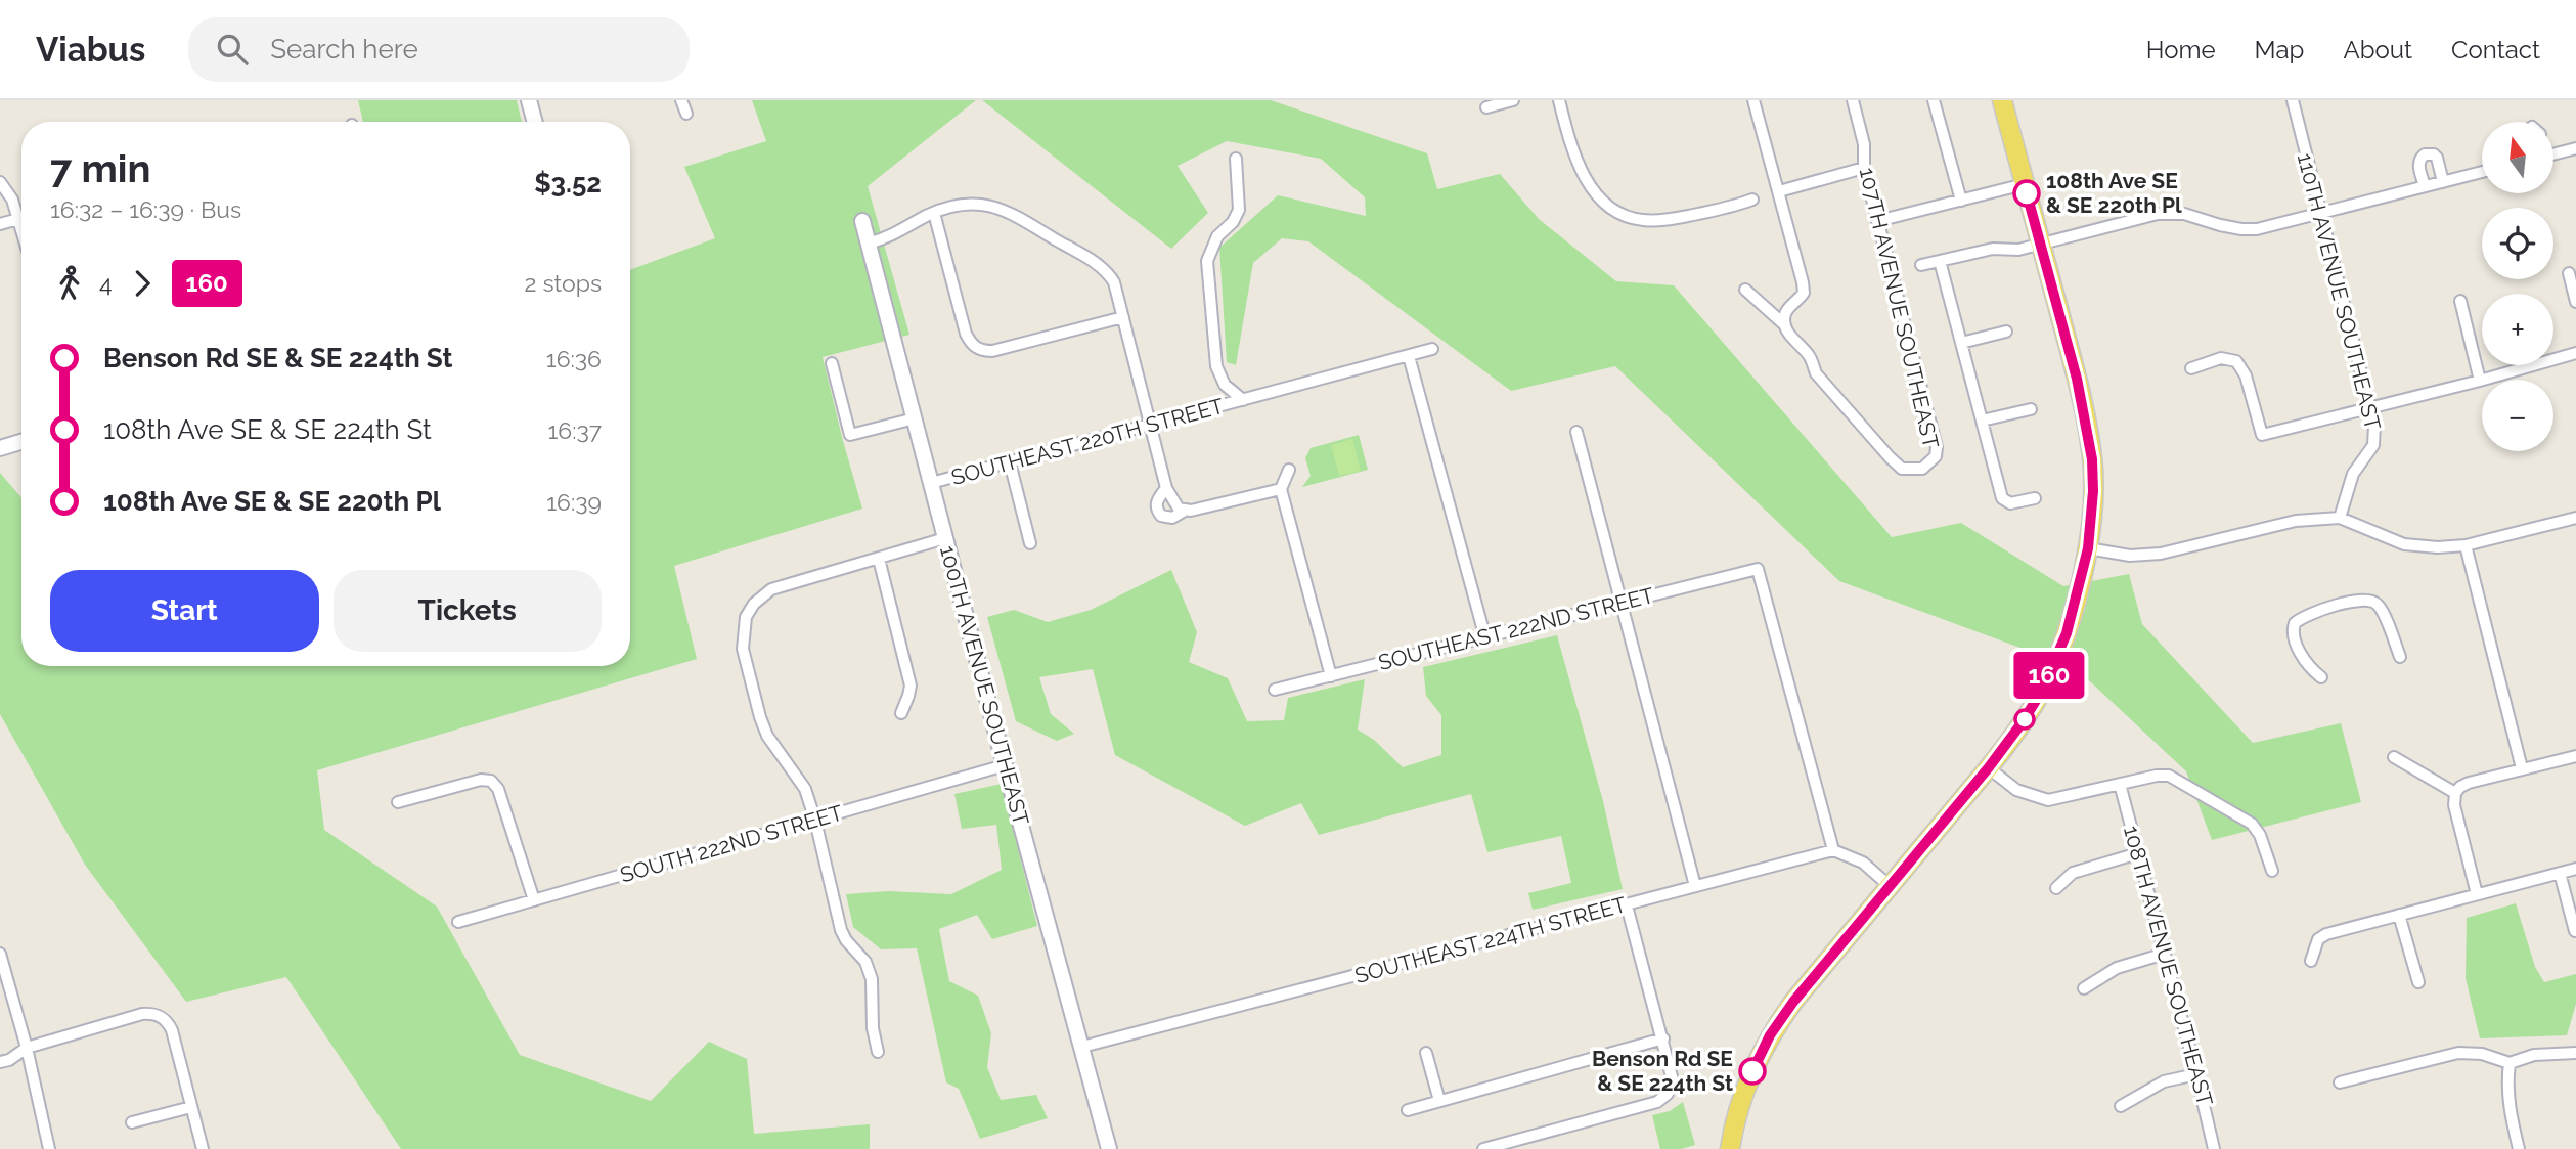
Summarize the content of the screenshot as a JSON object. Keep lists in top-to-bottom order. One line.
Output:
{"streets":{"street":["110TH AVENUE SOUTHEAST","107TH AVENUE SOUTHEAST","SOUTHEAST 220TH STREET","SOUTHEAST 222ND STREET","100TH AVENUE SOUTHEAST","SOUTH 222ND STREET","SOUTHEAST 224TH STREET","108TH AVENUE SOUTHEAST"]},"crossings":[["SOUTHEAST 220TH STREET","100TH AVENUE SOUTHEAST"],["SOUTHEAST 222ND STREET","SOUTHEAST 224TH STREET"],["100TH AVENUE SOUTHEAST","SOUTH 222ND STREET"],["100TH AVENUE SOUTHEAST","SOUTHEAST 224TH STREET"]],"places":["108th Ave SE & SE 220th Pl","Benson Rd SE & SE 224th St"],"lines":["bus line 160"],"north":"top","page":{"header":"Viabus","search":"Search here","nav":["Home","Map","About","Contact"],"on_map":"160","map_buttons":["+","−"],"heading":["7 min","16:32 – 16:39 · Bus","$3.52"],"legs":["4","160","2 stops"],"list":[{"name":"Benson Rd SE & SE 224th St","value":"16:36"},{"name":"108th Ave SE & SE 224th St","value":"16:37"},{"name":"108th Ave SE & SE 220th Pl","value":"16:39"}],"buttons":["Start","Tickets"]}}
